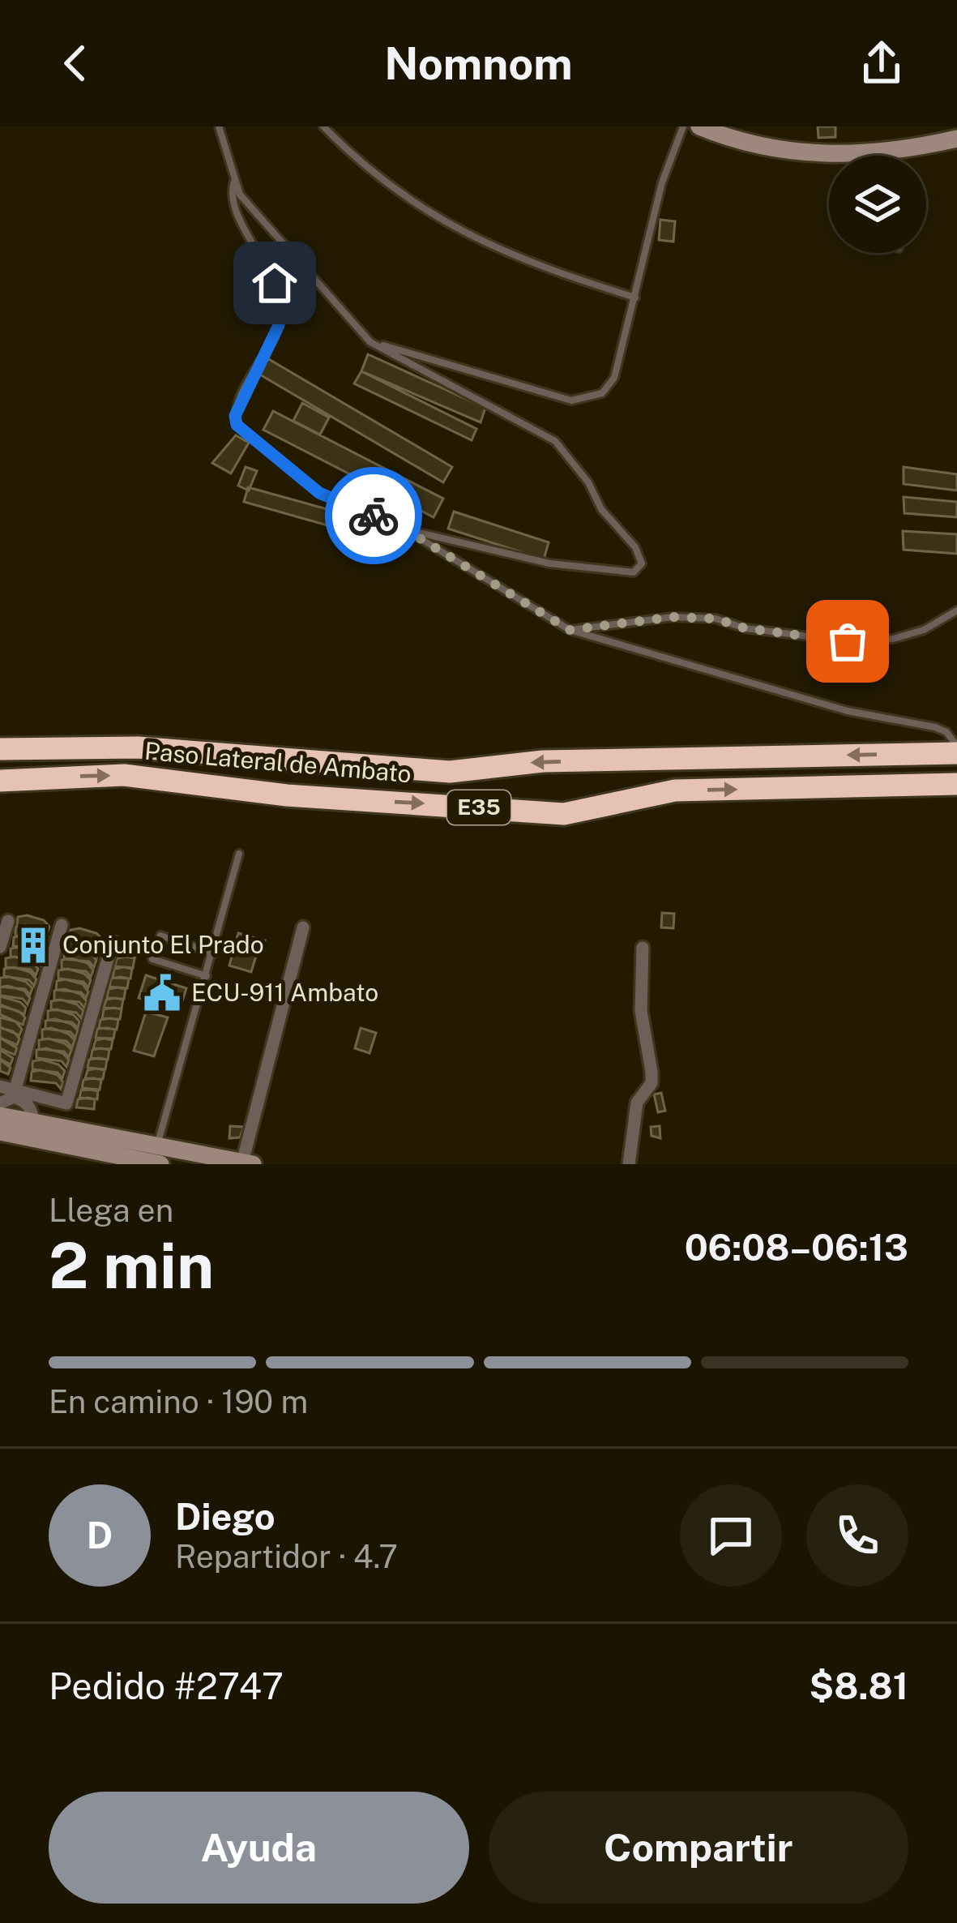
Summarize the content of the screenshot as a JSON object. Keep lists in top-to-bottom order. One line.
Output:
{"streets":{"highway":["Paso Lateral de Ambato","E35"]},"places":{"building":["Conjunto El Prado"],"public building":["ECU-911 Ambato"]},"page":{"header":"Nomnom","heading":["2 min","Llega en","06:08–06:13"],"panel":["Diego","Repartidor · 4.7","Pedido #2747","$8.81"],"bar":"En camino · 190 m","round":"D","buttons":["Ayuda","Compartir"]}}
